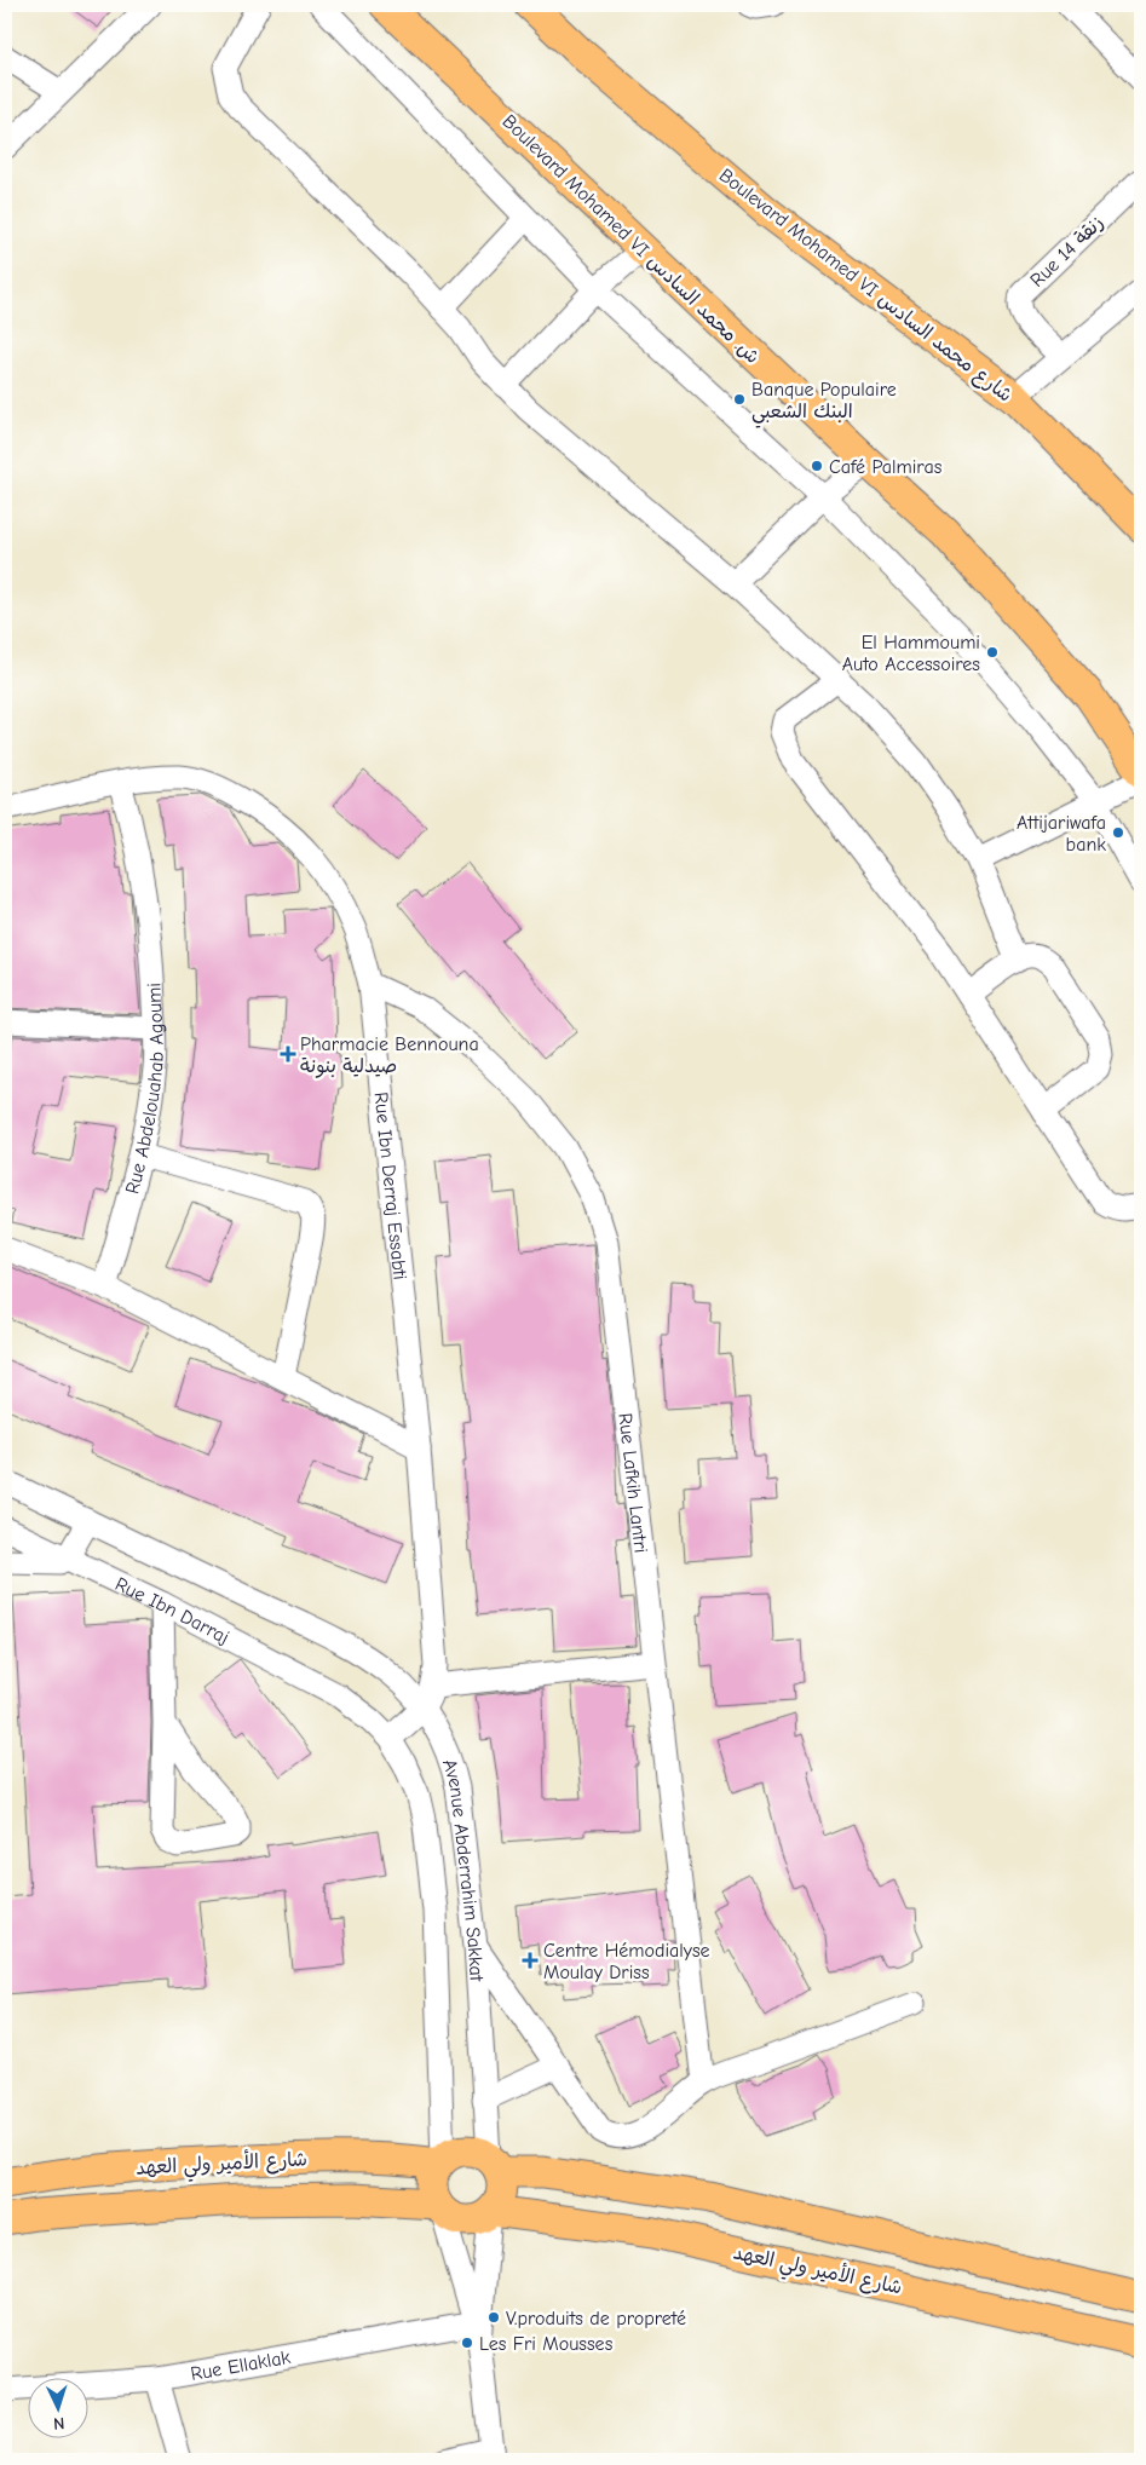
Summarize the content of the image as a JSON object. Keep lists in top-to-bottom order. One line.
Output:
{"streets":{"main road":["Boulevard Mohamed VI ش. محمد السادس","Boulevard Mohamed VI شارع محمد السادس","شارع الأمير ولي العهد"],"street":["Rue 14 زنقة","Rue Abdelouahab Agoumi","Rue Ibn Derraj Essabti","Rue Lafkih Lantri","Rue Ibn Darraj","Avenue Abderrahim Sakkat","Rue Ellaklak"]},"crossings":[["Rue Abdelouahab Agoumi","Rue Ibn Derraj Essabti"],["Rue Ibn Derraj Essabti","Rue Lafkih Lantri"],["Rue Ibn Derraj Essabti","Avenue Abderrahim Sakkat"],["Rue Ibn Darraj","Avenue Abderrahim Sakkat"],["Avenue Abderrahim Sakkat","شارع الأمير ولي العهد"]],"places":{"other":["Banque Populaire البنك الشعبي","Café Palmiras","El Hammoumi Auto Accessoires","Attijariwafa bank","V.produits de propreté","Les Fri Mousses"],"health":["Pharmacie Bennouna صيدلية بنونة","Centre Hémodialyse Moulay Driss"]},"north":"bottom"}
